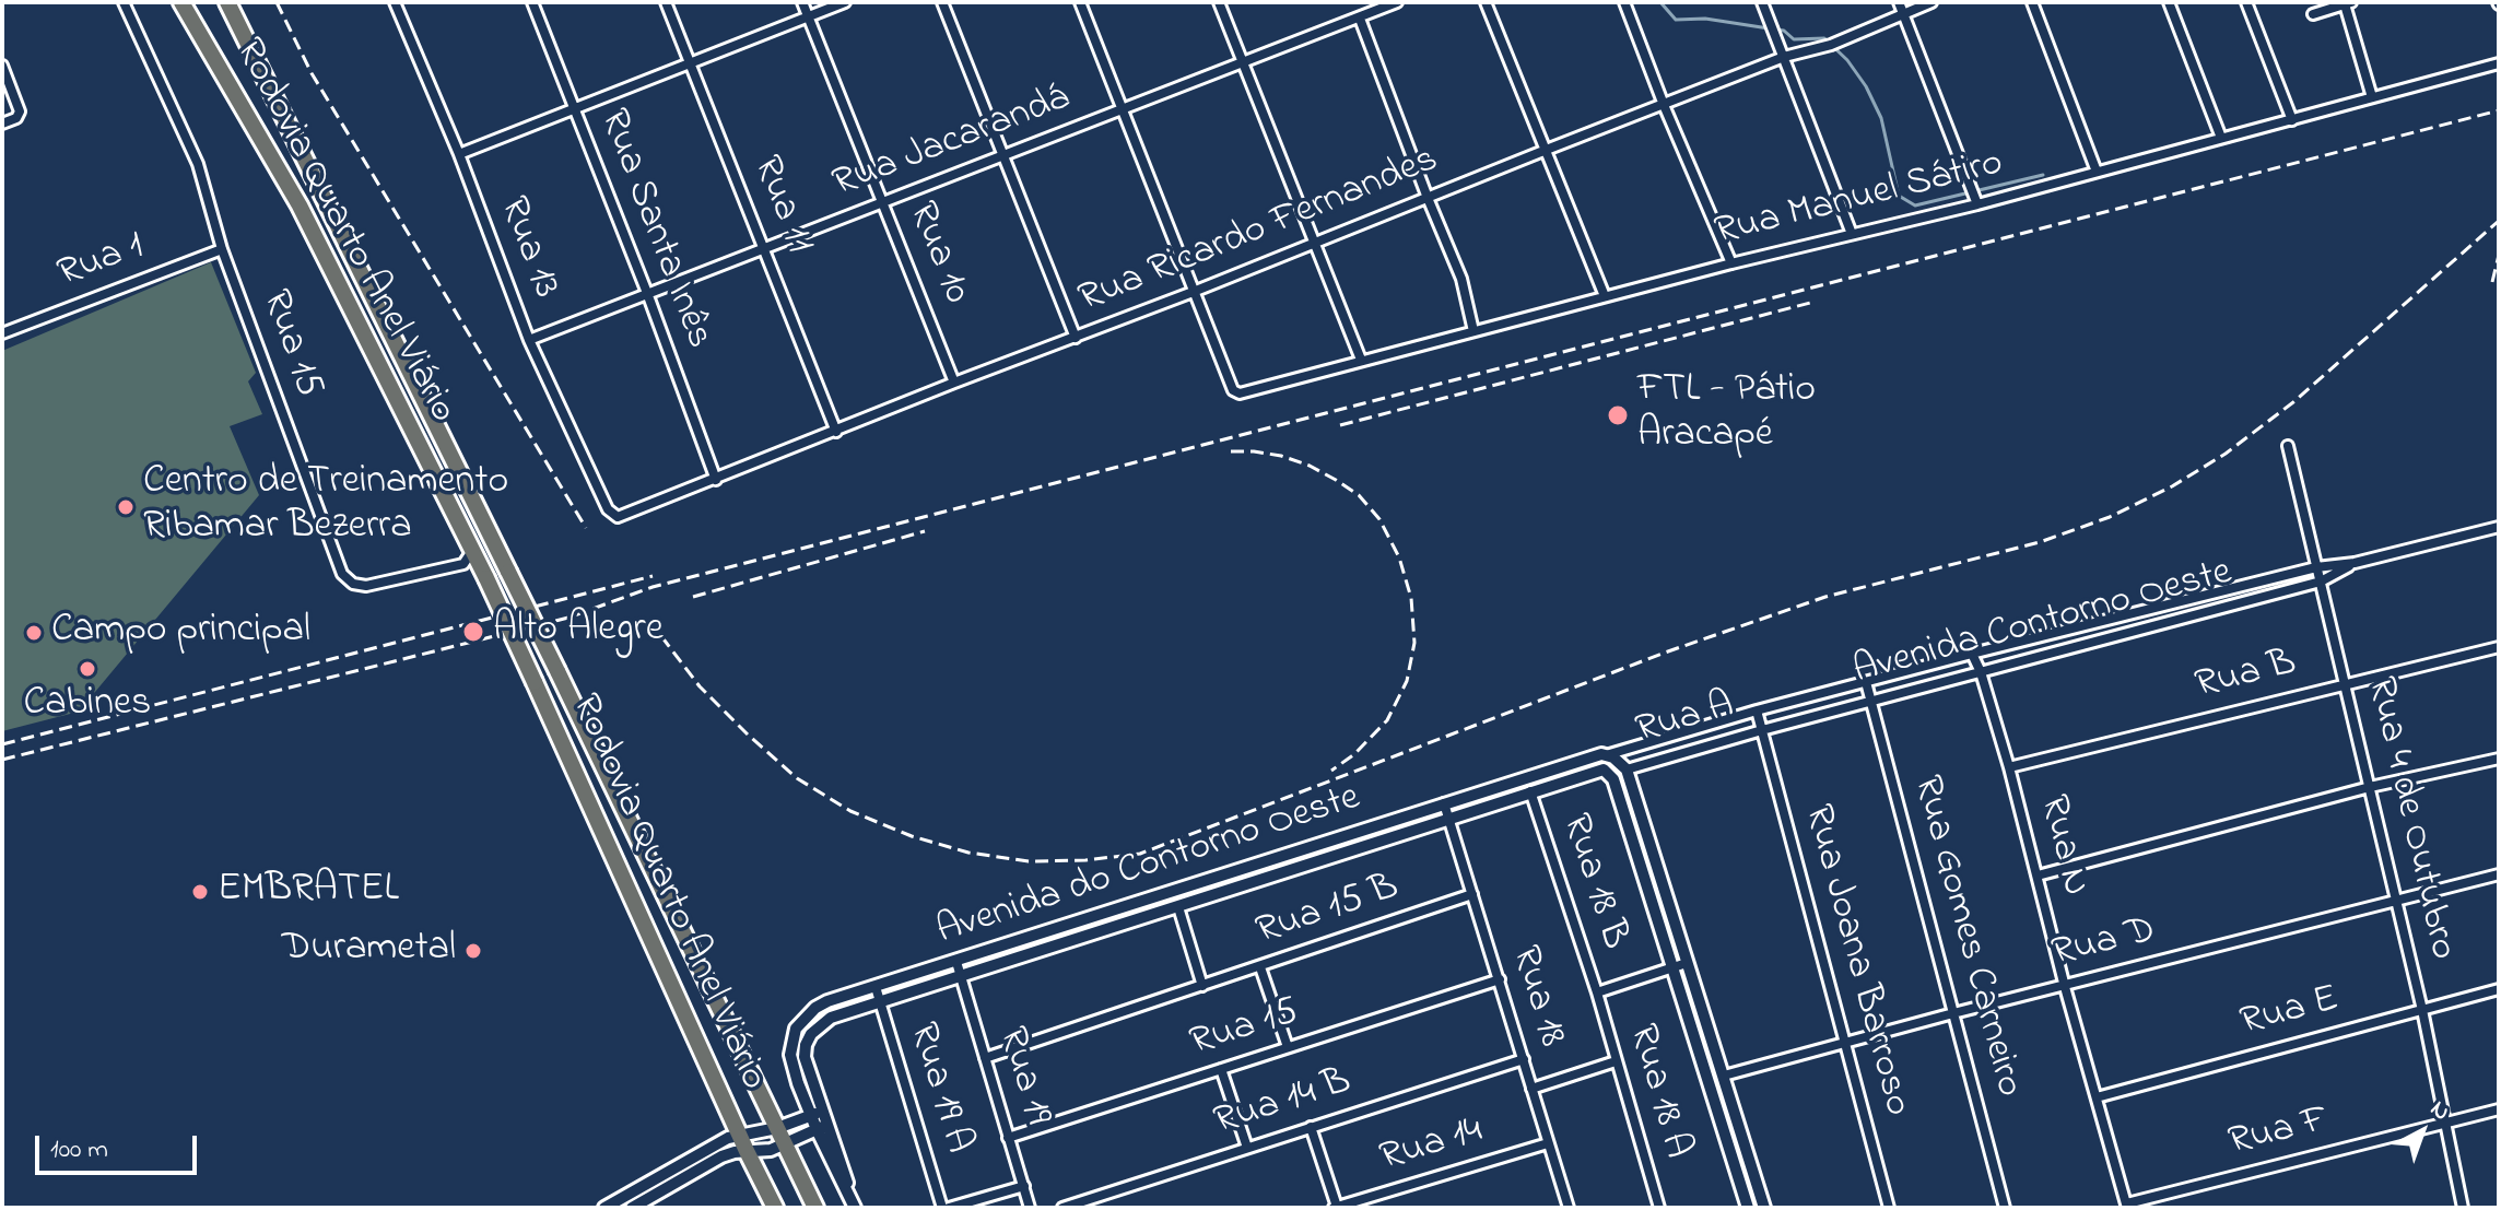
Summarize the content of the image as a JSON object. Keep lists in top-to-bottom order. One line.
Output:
{"streets":{"highway":["Rodovia Quarto Anel Viário"],"street":["Rua Jacarandá","Rua Manuel Sátiro","Rua 11","Rua Santa Inês","Rua Ricardo Fernandes","Rua 13","Rua 10","Rua 1","Rua 15","Avenida Contorno Oeste","Rua B","Rua A","Rua 4 de Outubro","Rua N","Avenida do Contorno Oeste","Rua 18 B","Rua 15 B","Rua Gomes Carneiro","Rua D","Rua Joana Barroso","Rua 18","Rua E","Rua 19","Rua 19 A","Rua 18 A","Rua 14 B","Rua F","Rua 14"]},"crossings":[["Rua Jacarandá","Rua 11"],["Rua Jacarandá","Rua Santa Inês"],["Rua Jacarandá","Rua 13"],["Rua Jacarandá","Rua 10"],["Rua Manuel Sátiro","Rua Ricardo Fernandes"],["Rua 11","Rua Ricardo Fernandes"],["Rua Santa Inês","Rua Ricardo Fernandes"],["Rodovia Quarto Anel Viário","Rua 15"],["Rua Ricardo Fernandes","Rua 13"],["Rua Ricardo Fernandes","Rua 10"],["Rua 1","Rua 15"],["Rua 15","Rua 18"],["Rua 15","Rua 19"],["Avenida Contorno Oeste","Rua A"],["Avenida Contorno Oeste","Rua 4 de Outubro"],["Avenida Contorno Oeste","Rua N"],["Avenida Contorno Oeste","Avenida do Contorno Oeste"],["Avenida Contorno Oeste","Rua Gomes Carneiro"],["Avenida Contorno Oeste","Rua Joana Barroso"],["Rua B","Rua 4 de Outubro"],["Rua B","Rua N"],["Rua A","Rua Joana Barroso"],["Rua 4 de Outubro","Rua D"],["Rua 4 de Outubro","Rua E"],["Rua 4 de Outubro","Rua F"],["Rua N","Rua D"],["Rua N","Rua E"],["Rua N","Rua F"],["Avenida do Contorno Oeste","Rua 18 B"],["Avenida do Contorno Oeste","Rua 18"],["Avenida do Contorno Oeste","Rua 19"],["Avenida do Contorno Oeste","Rua 19 A"],["Rua 18 B","Rua 18 A"],["Rua 15 B","Rua 18"],["Rua 15 B","Rua 19"],["Rua Gomes Carneiro","Rua D"],["Rua D","Rua Joana Barroso"],["Rua 18","Rua 14 B"],["Rua 18","Rua 14"]],"places":["FTL - Pátio Aracapé","Centro de Treinamento Ribamar Bezerra","Alto Alegre","Campo principal","Cabines","EMBRATEL","Durametal"],"scale_bar":"100 m","north":"top right"}
